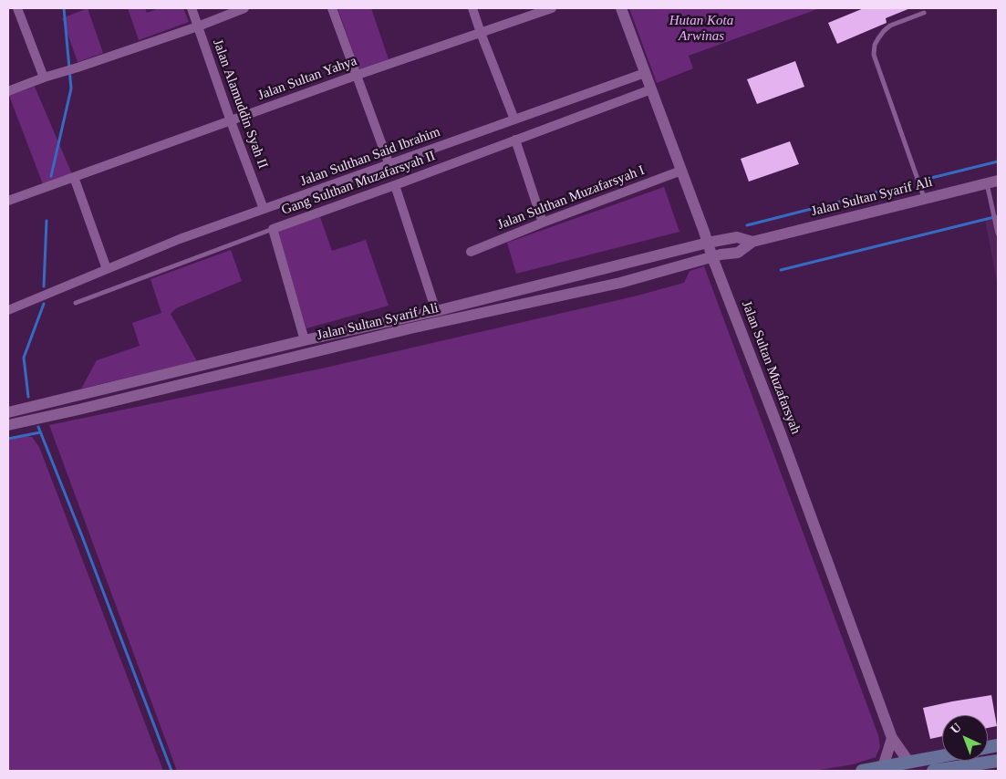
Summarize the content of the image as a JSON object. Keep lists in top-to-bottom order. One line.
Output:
{"streets":{"street":["Jalan Sultan Yahya","Jalan Alamuddin Syah II","Jalan Sulthan Said Ibrahim","Gang Sulthan Muzafarsyah II","Jalan Sultan Syarif Ali","Jalan Sulthan Muzafarsyah I","Jalan Sultan Muzafarsyah"]},"crossings":[["Jalan Sultan Yahya","Jalan Alamuddin Syah II"],["Jalan Alamuddin Syah II","Jalan Sulthan Said Ibrahim"],["Jalan Sulthan Said Ibrahim","Jalan Sultan Muzafarsyah"],["Gang Sulthan Muzafarsyah II","Jalan Sultan Muzafarsyah"],["Jalan Sultan Syarif Ali","Jalan Sultan Muzafarsyah"],["Jalan Sulthan Muzafarsyah I","Jalan Sultan Muzafarsyah"]],"parks":["Hutan Kota Arwinas"],"north":"top left"}
